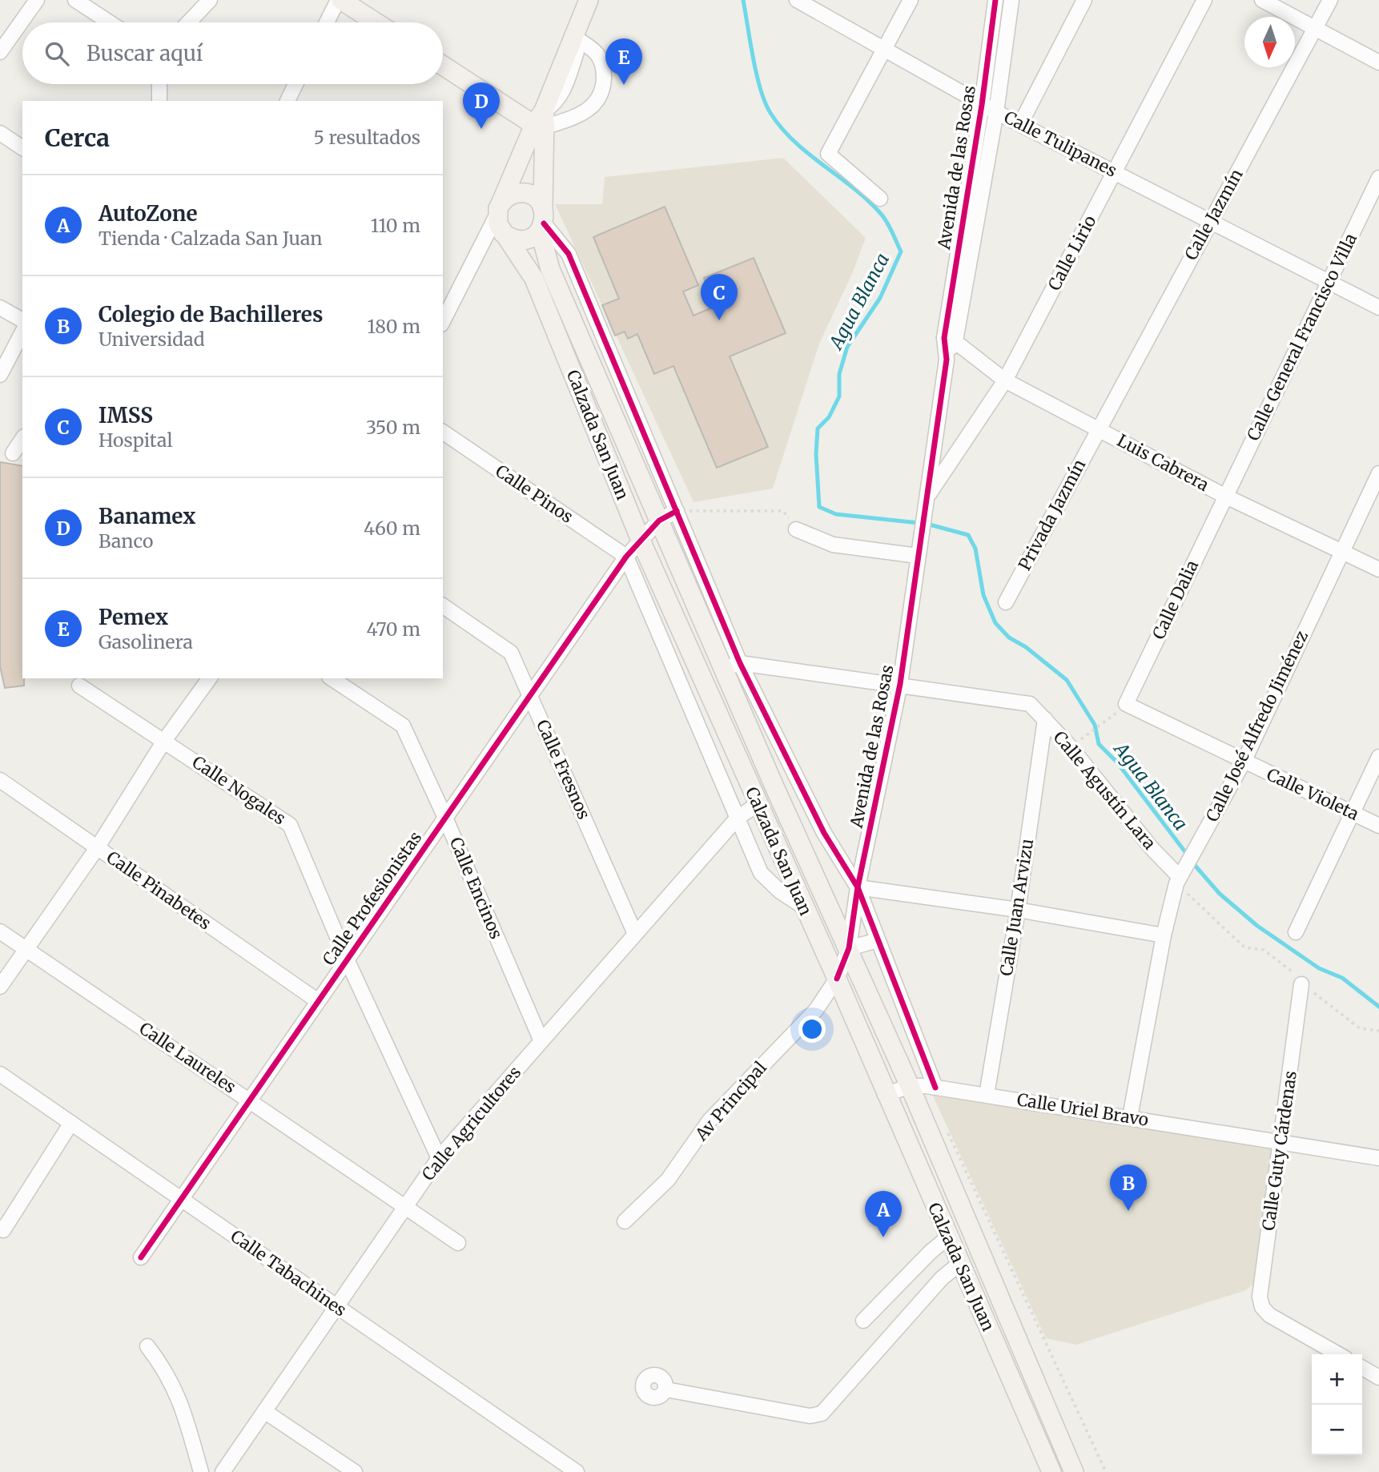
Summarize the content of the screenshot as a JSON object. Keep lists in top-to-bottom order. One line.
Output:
{"streets":{"main road":["Calzada San Juan"],"street":["Calle Tulipanes","Avenida de las Rosas","Calle Jazmín","Calle Lirio","Calle General Francisco Villa","Luis Cabrera","Calle Pinos","Privada Jazmín","Calle Dalia","Calle José Alfredo Jiménez","Calle Fresnos","Calle Nogales","Calle Agustín Lara","Calle Violeta","Calle Encinos","Calle Pinabetes","Calle Profesionistas","Calle Juan Arvizu","Calle Laureles","Av Principal","Calle Uriel Bravo","Calle Agricultores","Calle Guty Cárdenas","Calle Tabachines"]},"crossings":[["Calle Tulipanes","Avenida de las Rosas"],["Calle Tulipanes","Calle Jazmín"],["Calle Tulipanes","Calle Lirio"],["Calle Tulipanes","Calle General Francisco Villa"],["Avenida de las Rosas","Calle Lirio"],["Avenida de las Rosas","Calzada San Juan"],["Avenida de las Rosas","Luis Cabrera"],["Avenida de las Rosas","Calle Agustín Lara"],["Avenida de las Rosas","Av Principal"],["Calle Jazmín","Luis Cabrera"],["Calle Jazmín","Privada Jazmín"],["Calle Lirio","Luis Cabrera"],["Calle General Francisco Villa","Luis Cabrera"],["Calle General Francisco Villa","Calle Dalia"],["Calzada San Juan","Calle Profesionistas"],["Calzada San Juan","Av Principal"],["Calzada San Juan","Calle Uriel Bravo"],["Calzada San Juan","Calle Agricultores"],["Luis Cabrera","Privada Jazmín"],["Luis Cabrera","Calle Dalia"],["Luis Cabrera","Calle José Alfredo Jiménez"],["Calle Pinos","Calle Profesionistas"],["Calle Dalia","Calle Violeta"],["Calle José Alfredo Jiménez","Calle Agustín Lara"],["Calle José Alfredo Jiménez","Calle Violeta"],["Calle José Alfredo Jiménez","Calle Uriel Bravo"],["Calle Fresnos","Calle Profesionistas"],["Calle Fresnos","Calle Agricultores"],["Calle Nogales","Calle Profesionistas"],["Calle Nogales","Calle Agricultores"],["Calle Agustín Lara","Calle Juan Arvizu"],["Calle Encinos","Calle Profesionistas"],["Calle Encinos","Calle Agricultores"],["Calle Pinabetes","Calle Profesionistas"],["Calle Profesionistas","Calle Laureles"],["Calle Profesionistas","Calle Tabachines"],["Calle Juan Arvizu","Calle Uriel Bravo"],["Calle Laureles","Calle Agricultores"],["Calle Uriel Bravo","Calle Guty Cárdenas"],["Calle Agricultores","Calle Tabachines"]],"water":["Agua Blanca"],"north":"bottom","page":{"search":"Buscar aquí","pins":["E","D","C","B","A"],"heading":["Cerca","5 resultados"],"list":[{"mark":"A","name":"AutoZone","note":"Tienda · Calzada San Juan","value":"110 m"},{"mark":"B","name":"Colegio de Bachilleres","note":"Universidad","value":"180 m"},{"mark":"C","name":"IMSS","note":"Hospital","value":"350 m"},{"mark":"D","name":"Banamex","note":"Banco","value":"460 m"},{"mark":"E","name":"Pemex","note":"Gasolinera","value":"470 m"}],"map_buttons":["+","−"]}}
